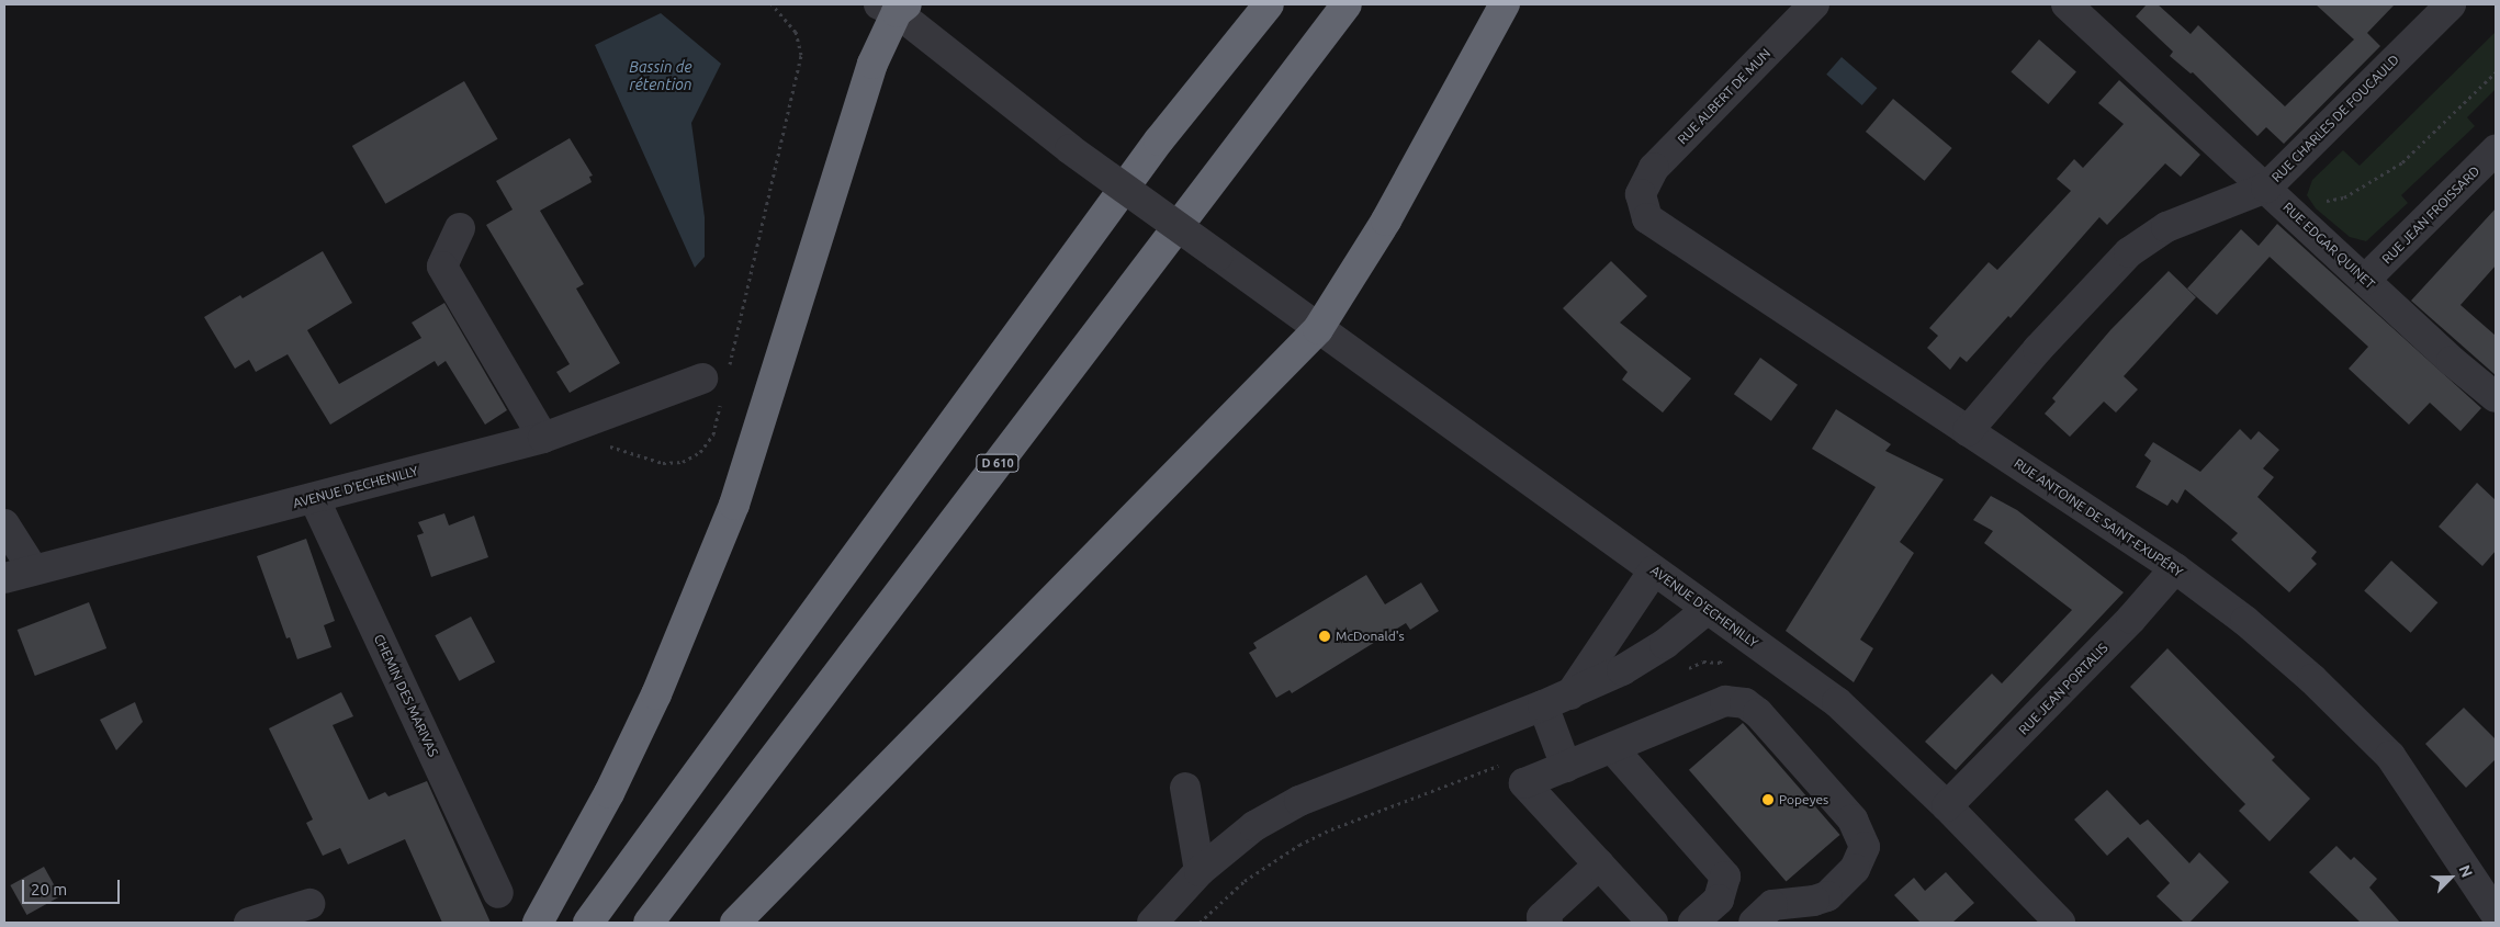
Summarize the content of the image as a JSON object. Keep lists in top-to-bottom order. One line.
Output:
{"streets":{"highway":["D 610"],"street":["RUE ALBERT DE MUN","RUE CHARLES DE FOUCAULD","RUE JEAN FROISSARD","RUE EDGAR QUINET","AVENUE D'ECHENILLY","RUE ANTOINE DE SAINT-EXUPÉRY","RUE JEAN PORTALIS","CHEMIN DES MARIVAS"]},"crossings":[["RUE ALBERT DE MUN","RUE ANTOINE DE SAINT-EXUPÉRY"],["RUE CHARLES DE FOUCAULD","RUE EDGAR QUINET"],["RUE CHARLES DE FOUCAULD","RUE ANTOINE DE SAINT-EXUPÉRY"],["RUE JEAN FROISSARD","RUE EDGAR QUINET"],["AVENUE D'ECHENILLY","RUE JEAN PORTALIS"],["AVENUE D'ECHENILLY","CHEMIN DES MARIVAS"],["RUE ANTOINE DE SAINT-EXUPÉRY","RUE JEAN PORTALIS"]],"water":["Bassin de rétention"],"places":["McDonald's","Popeyes"],"scale_bar":"20 m","north":"top right"}
